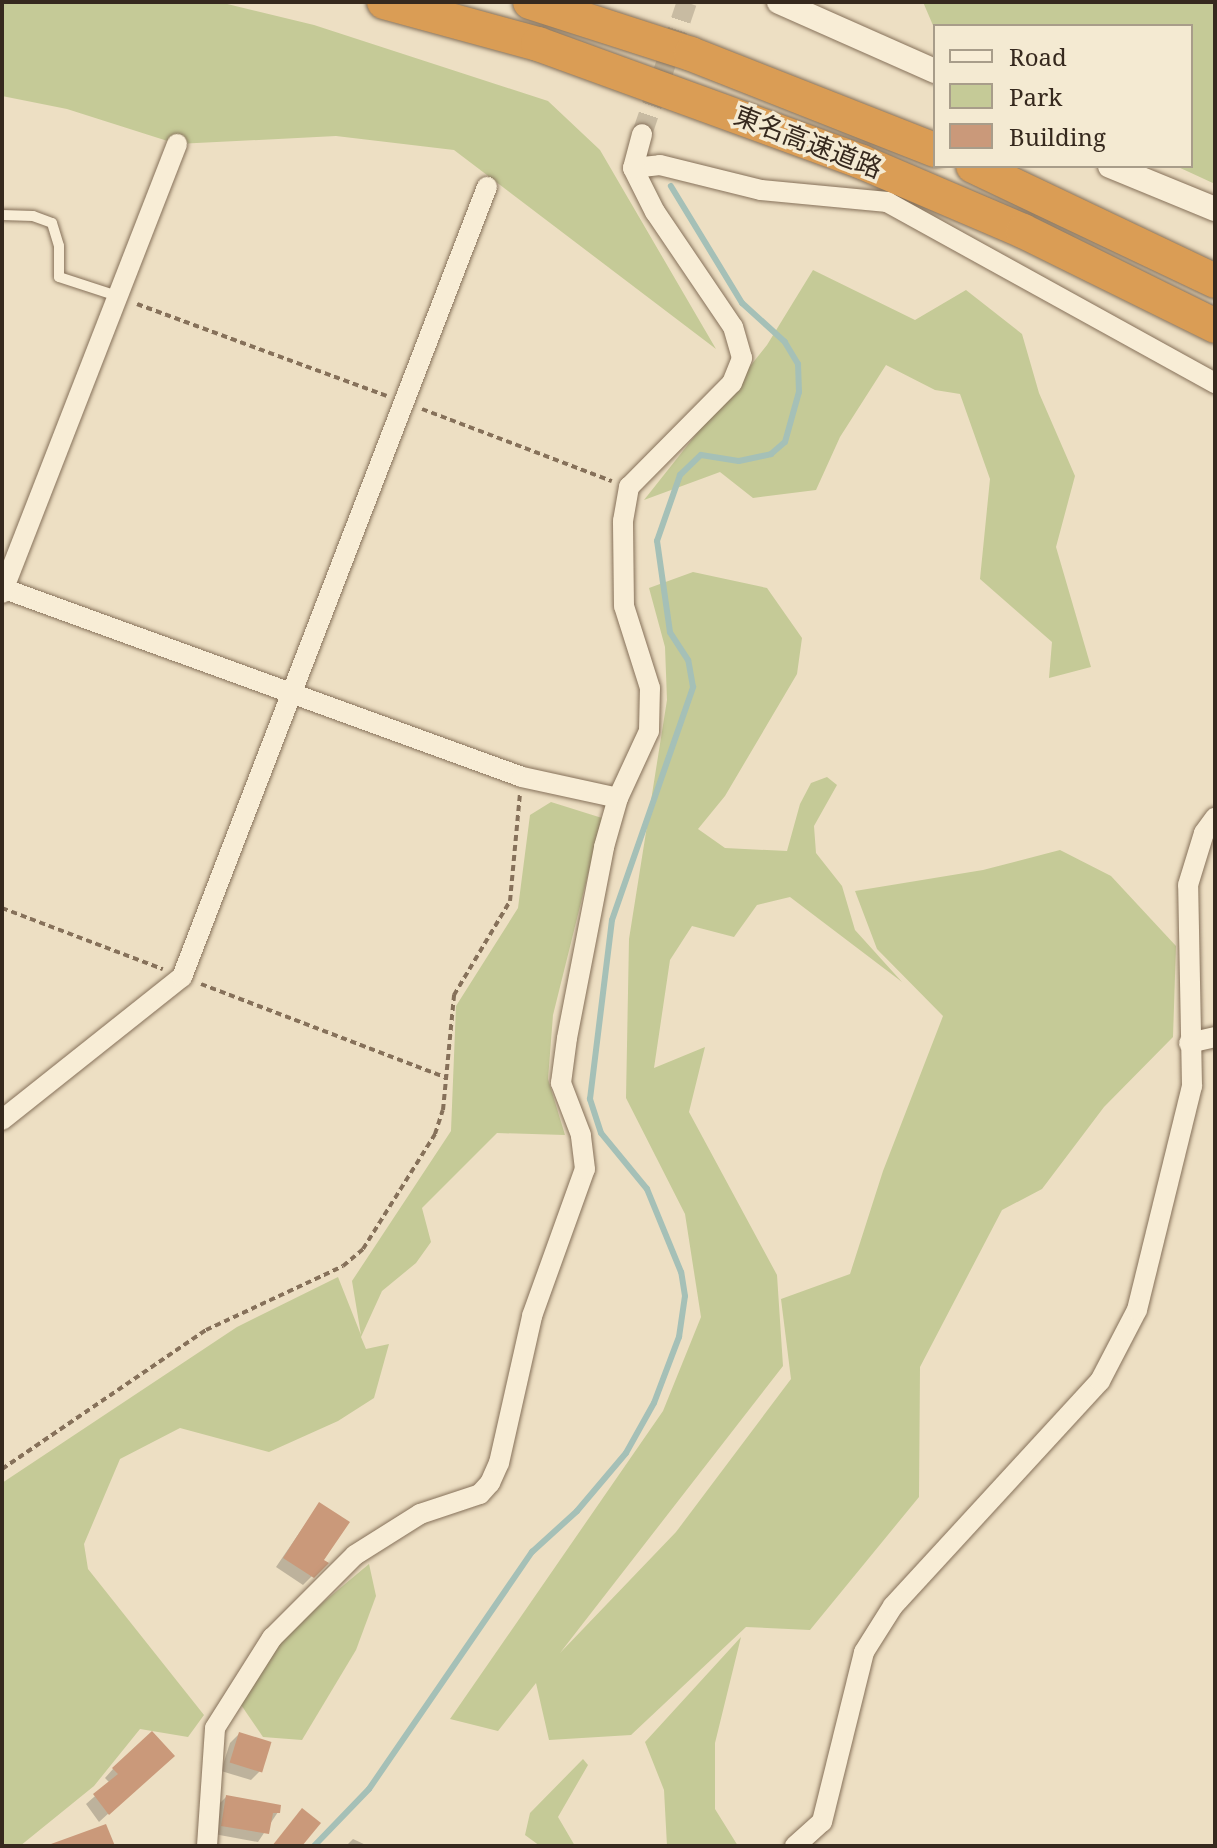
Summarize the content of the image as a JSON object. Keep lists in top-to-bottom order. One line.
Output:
{"streets":{"highway":["東名高速道路"]},"legend":["Road","Park","Building"]}
